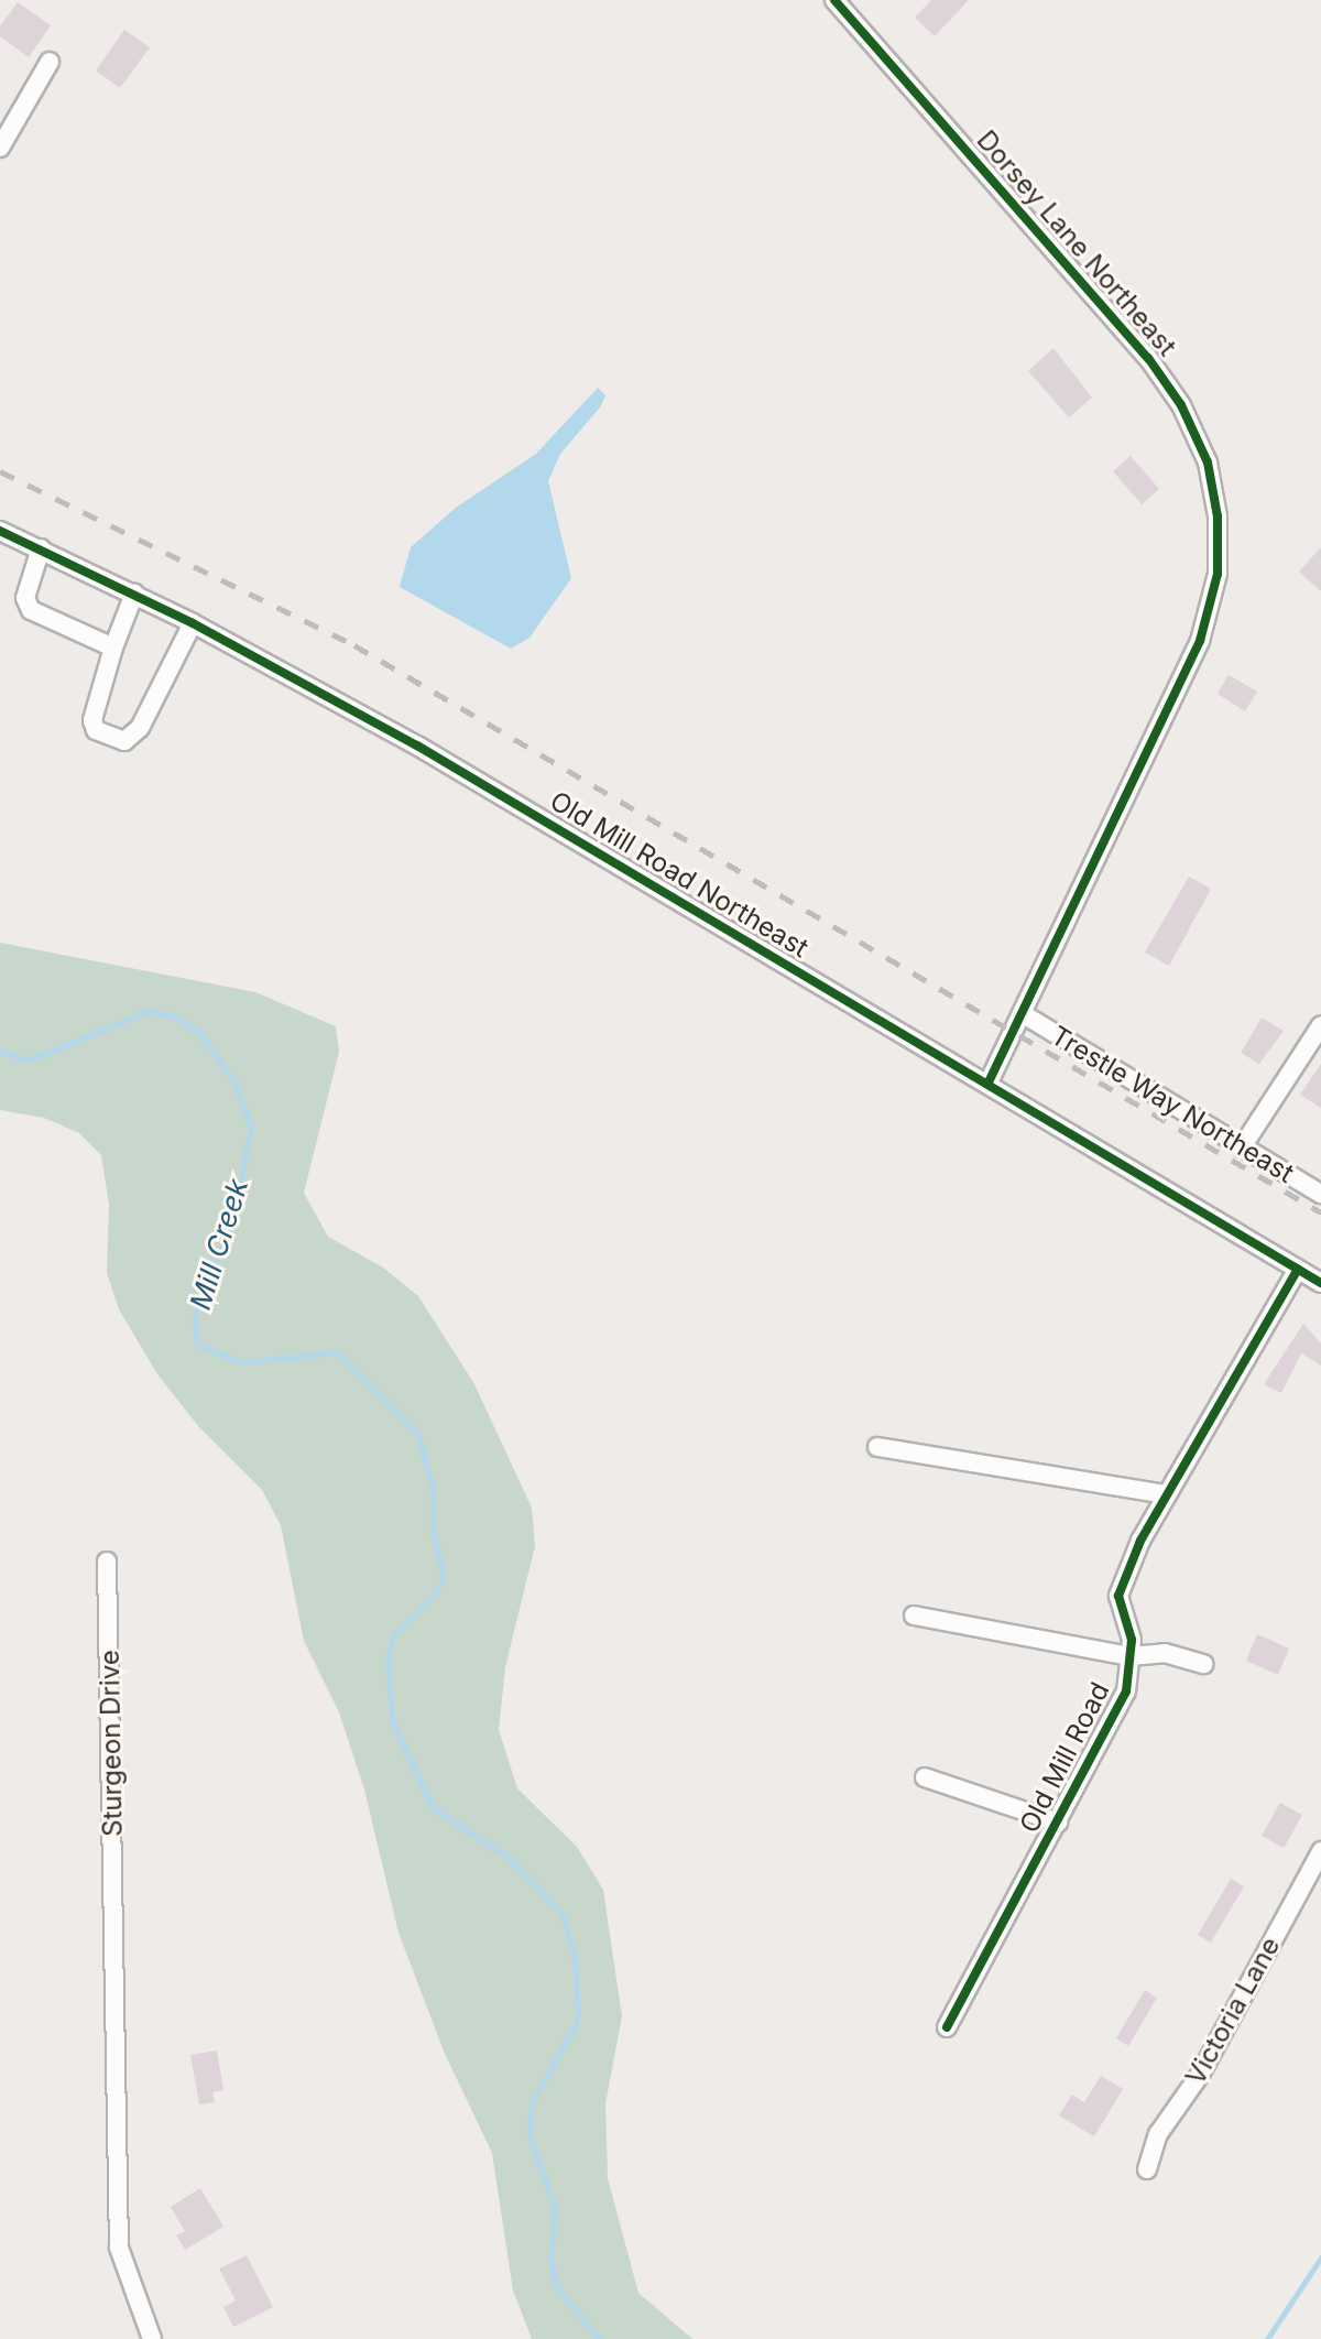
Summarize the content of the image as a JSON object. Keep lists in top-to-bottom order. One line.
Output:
{"streets":{"street":["Dorsey Lane Northeast","Old Mill Road Northeast","Trestle Way Northeast","Sturgeon Drive","Old Mill Road","Victoria Lane"]},"crossings":[["Dorsey Lane Northeast","Old Mill Road Northeast"],["Dorsey Lane Northeast","Trestle Way Northeast"],["Old Mill Road Northeast","Old Mill Road"]],"water":["Mill Creek"]}
